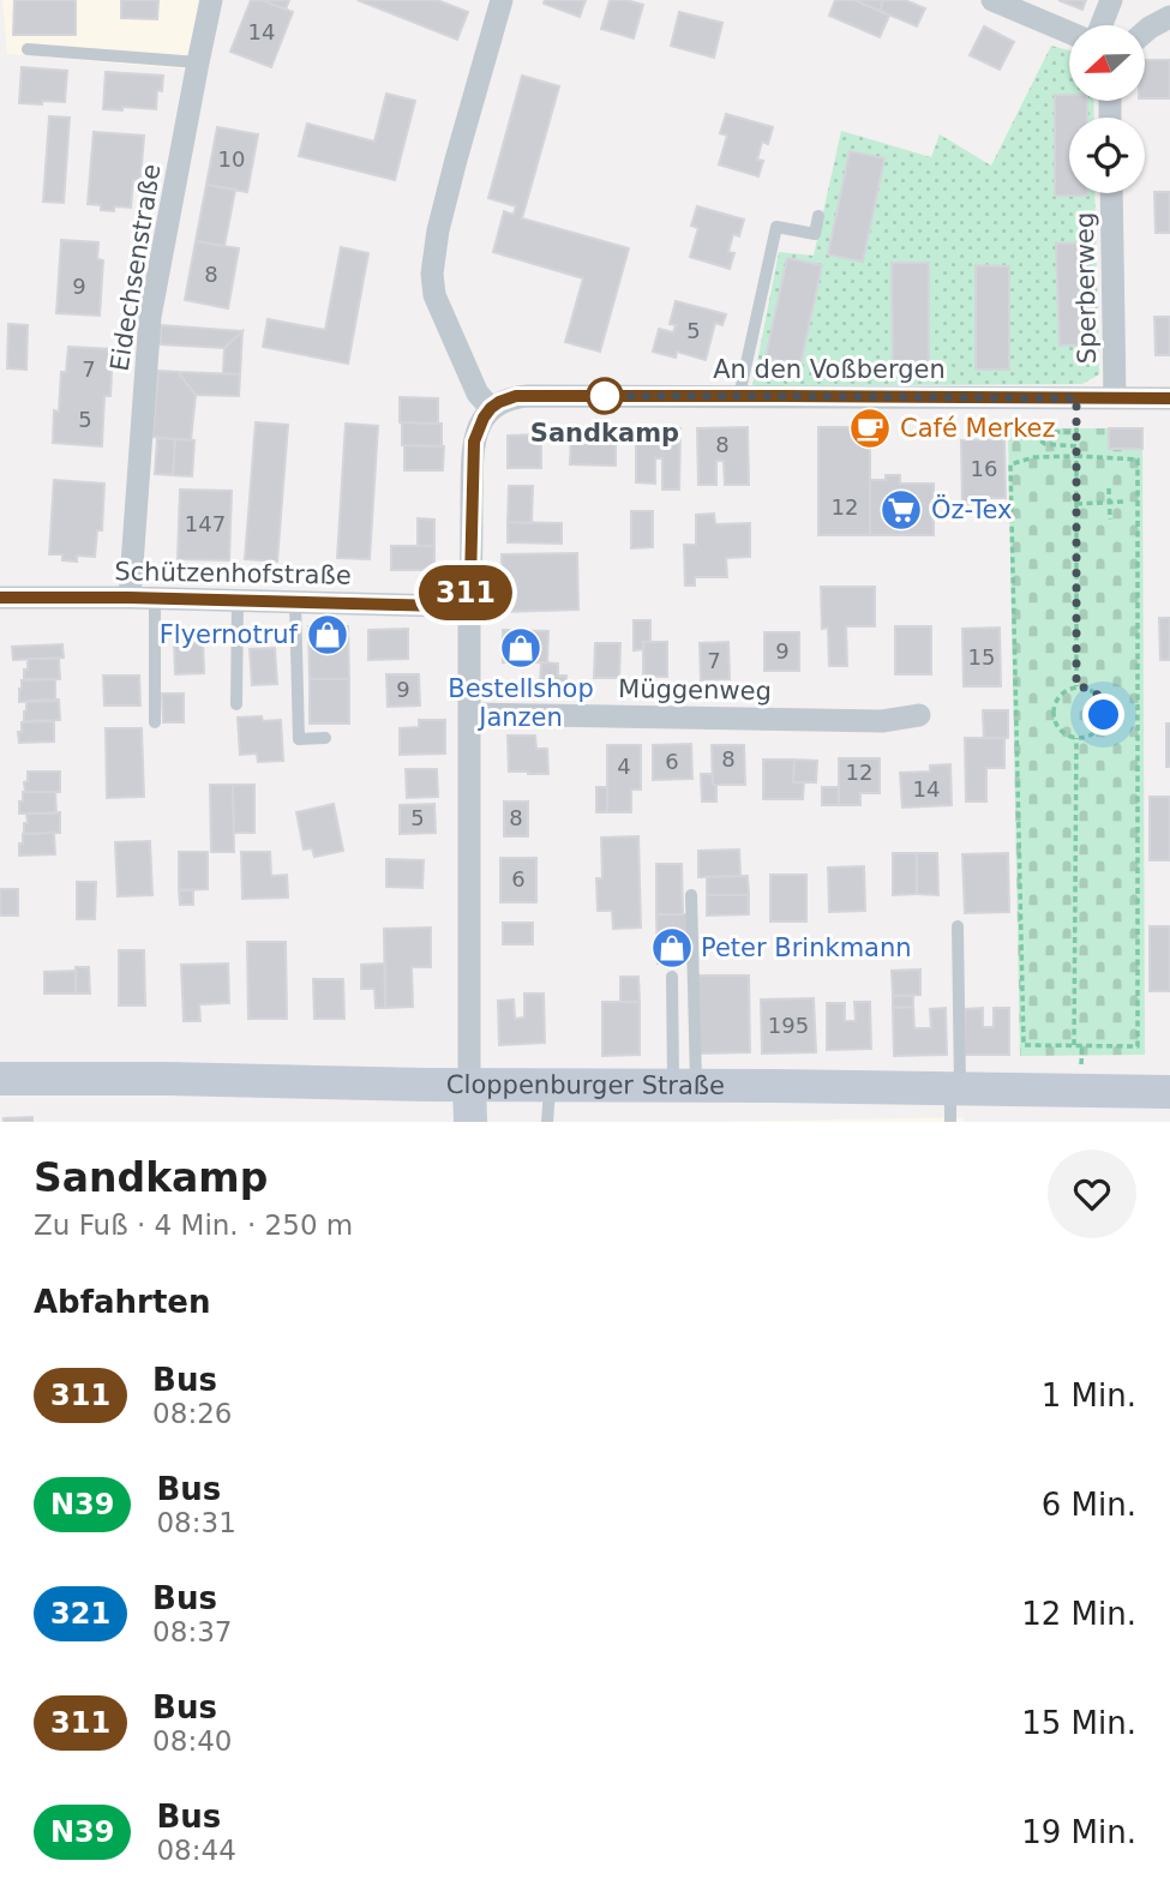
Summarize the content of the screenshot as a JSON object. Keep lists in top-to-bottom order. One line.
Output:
{"streets":{"main road":["Cloppenburger Straße"],"street":["Eidechsenstraße","Sperberweg","An den Voßbergen","Schützenhofstraße","Müggenweg"]},"crossings":[["Eidechsenstraße","Schützenhofstraße"],["Sperberweg","An den Voßbergen"]],"places":{"other":["Sandkamp"],"cafe":["Café Merkez"],"supermarket":["Öz-Tex"],"shop":["Flyernotruf","Bestellshop Janzen","Peter Brinkmann"]},"lines":["bus line 311"],"house_numbers":["14","10","8","9","5","7","5","8","16","12","147","9","15","7","9","8","6","4","12","14","5","8","6","195"],"north":"left","page":{"on_map":"311","heading":[["Sandkamp","Zu Fuß · 4 Min. · 250 m"],"Abfahrten"],"list":[{"mark":"311","name":"Bus","note":"08:26","value":"1 Min."},{"mark":"N39","name":"Bus","note":"08:31","value":"6 Min."},{"mark":"321","name":"Bus","note":"08:37","value":"12 Min."},{"mark":"311","name":"Bus","note":"08:40","value":"15 Min."},{"mark":"N39","name":"Bus","note":"08:44","value":"19 Min."}]}}
